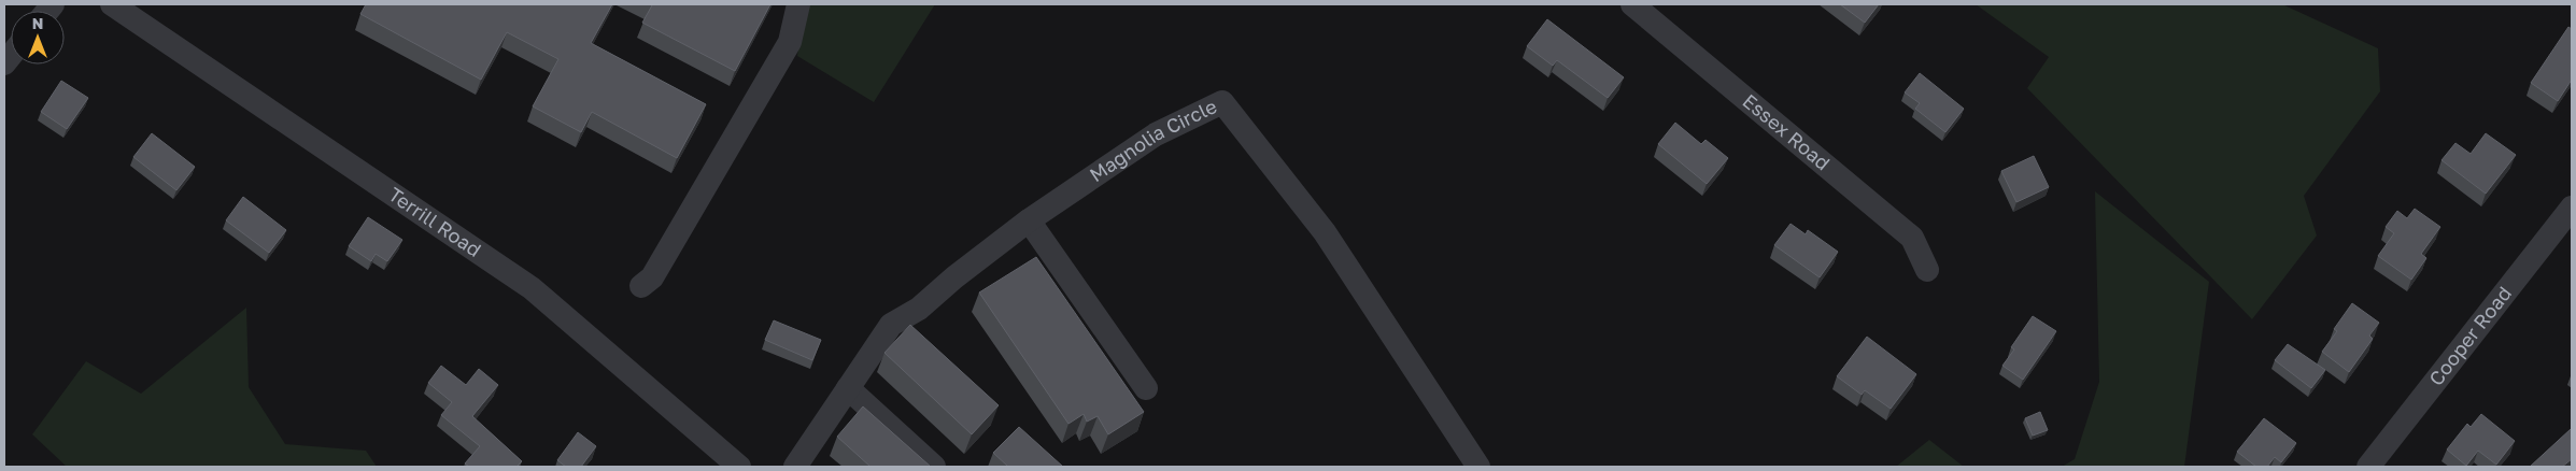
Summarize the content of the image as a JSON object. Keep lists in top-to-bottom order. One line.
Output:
{"streets":{"street":["Essex Road","Magnolia Circle","Terrill Road","Cooper Road"]},"north":"top"}
